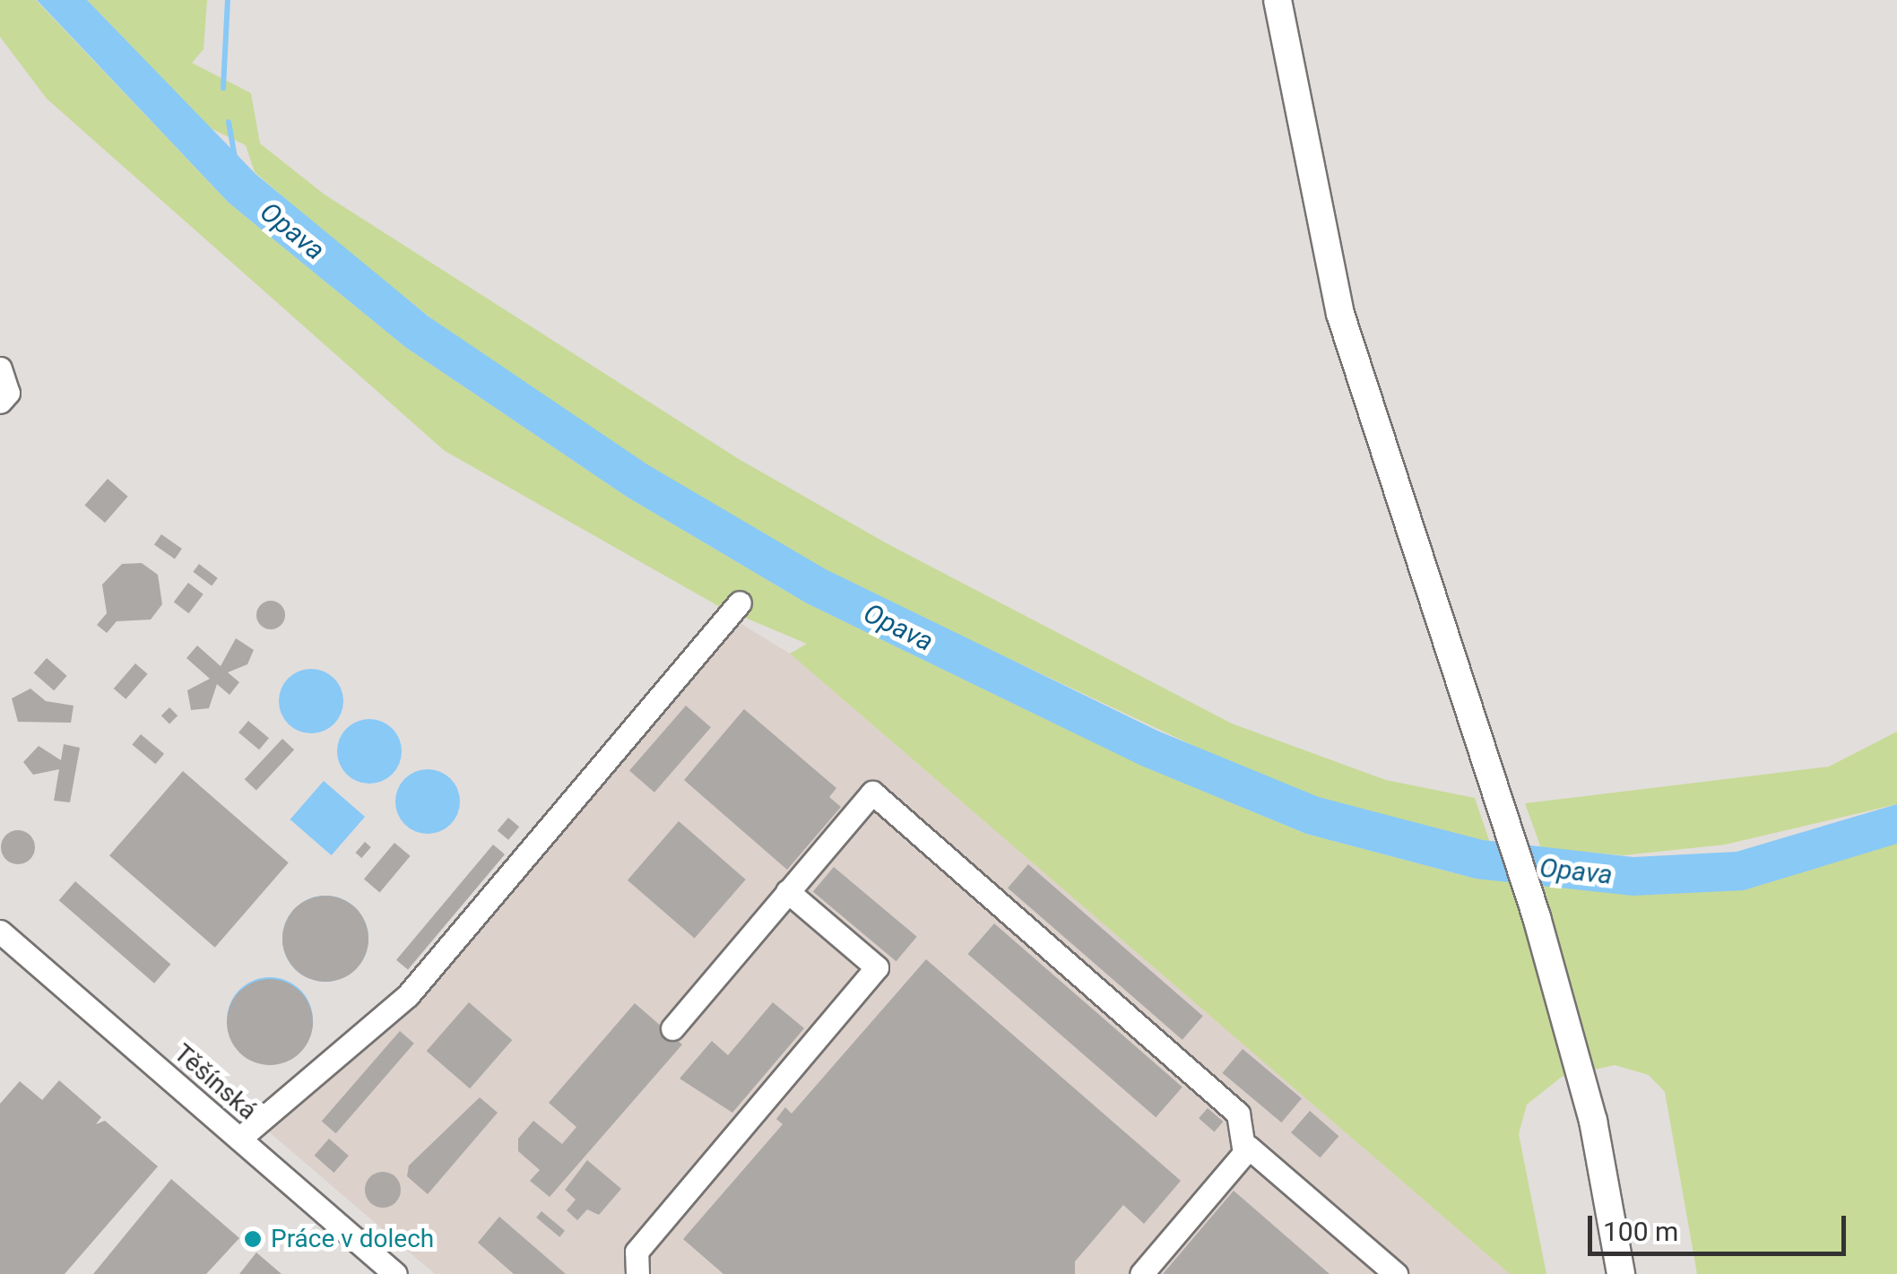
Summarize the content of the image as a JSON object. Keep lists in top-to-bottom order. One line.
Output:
{"streets":{"street":["Těšínská"]},"water":["Opava"],"places":["Práce v dolech"],"scale_bar":"100 m"}
